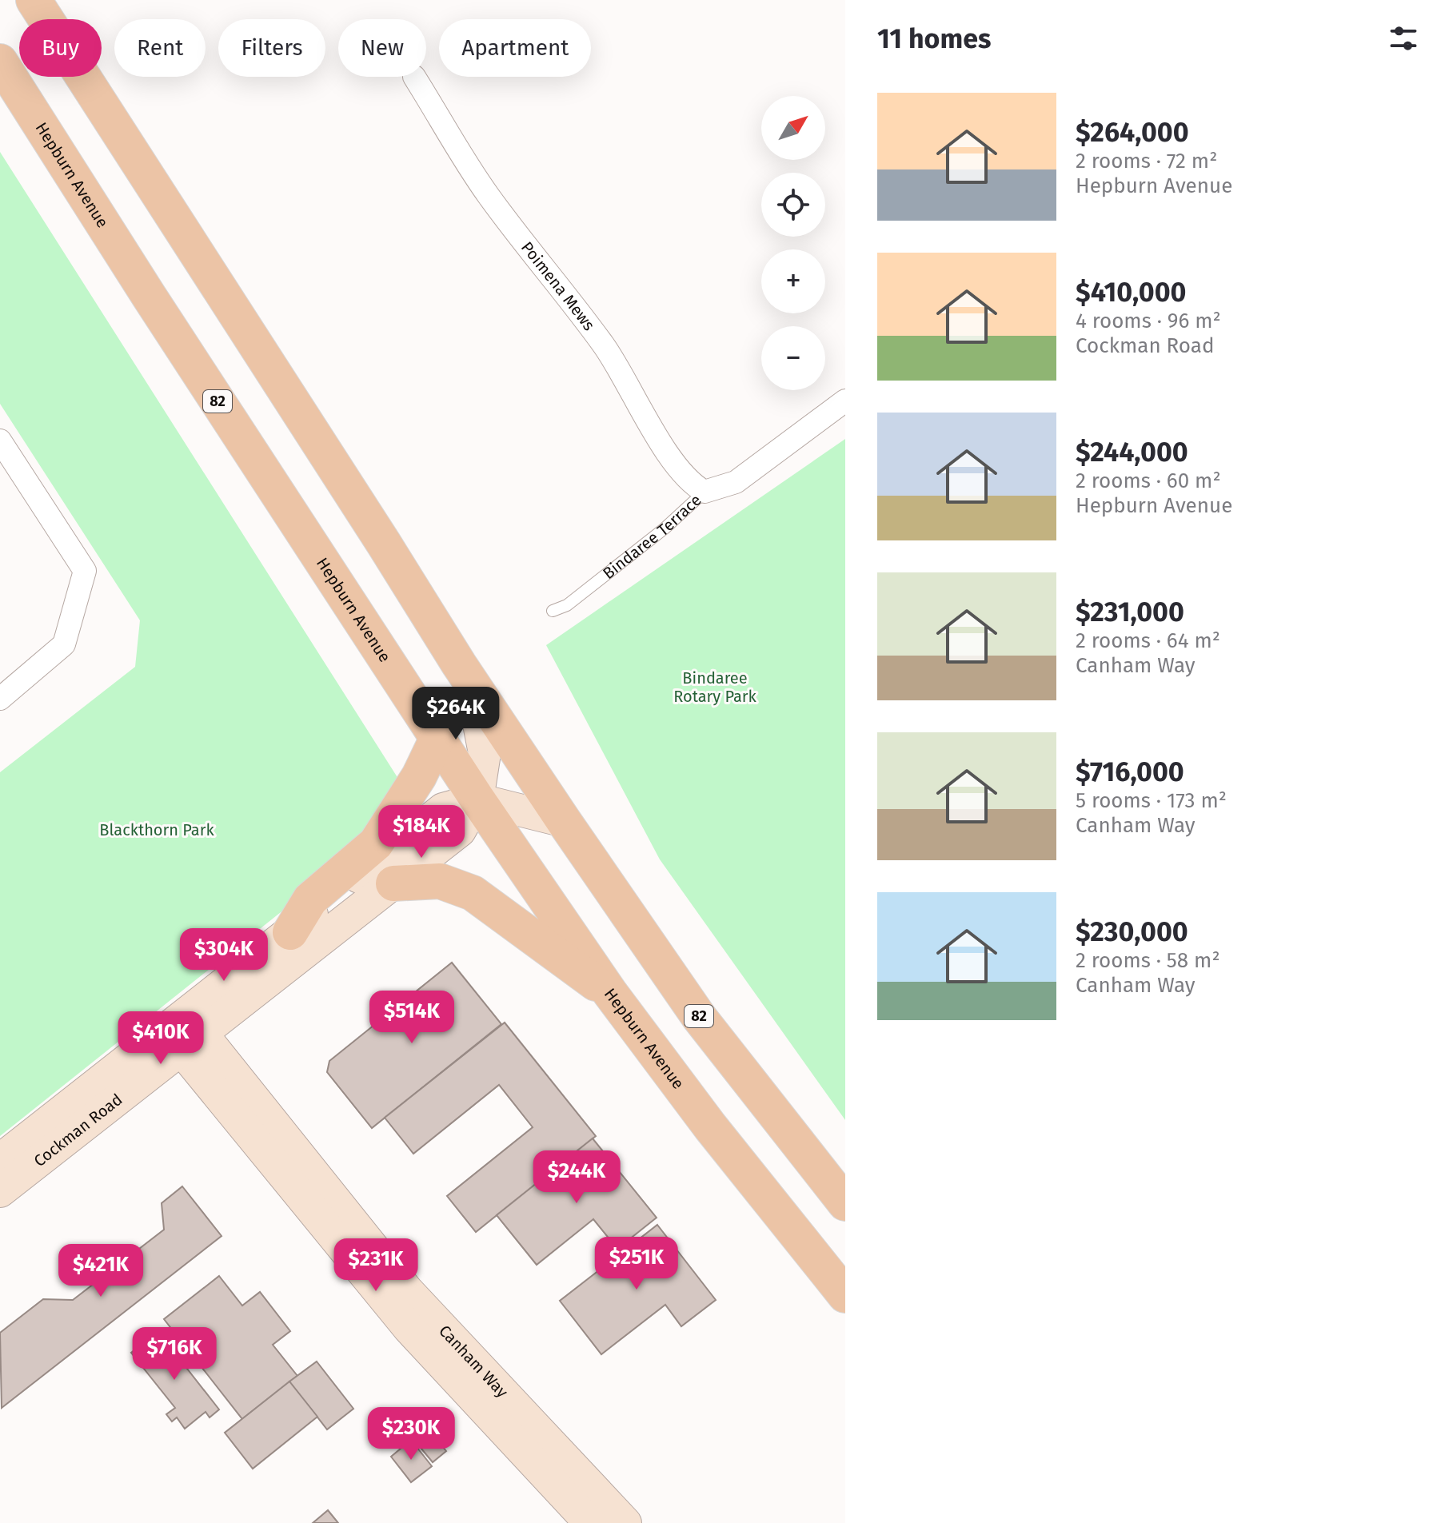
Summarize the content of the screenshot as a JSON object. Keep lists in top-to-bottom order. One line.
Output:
{"streets":{"main road":["Hepburn Avenue","82","Cockman Road","Canham Way"],"street":["Poimena Mews","Bindaree Terrace"]},"crossings":[["Hepburn Avenue","Cockman Road"],["Poimena Mews","Bindaree Terrace"],["82","Cockman Road"],["Cockman Road","Canham Way"]],"parks":["Bindaree Rotary Park","Blackthorn Park"],"north":"top right","page":{"heading":"11 homes","chip":["Buy","Rent","Filters","New","Apartment"],"list":[{"name":"$264,000","note":"2 rooms · 72 m² · Hepburn Avenue"},{"name":"$410,000","note":"4 rooms · 96 m² · Cockman Road"},{"name":"$244,000","note":"2 rooms · 60 m² · Hepburn Avenue"},{"name":"$231,000","note":"2 rooms · 64 m² · Canham Way"},{"name":"$716,000","note":"5 rooms · 173 m² · Canham Way"},{"name":"$230,000","note":"2 rooms · 58 m² · Canham Way"}],"map_buttons":["+","−"],"price":["$264K","$184K","$304K","$514K","$410K","$244K","$251K","$231K","$421K","$716K","$230K"]}}
